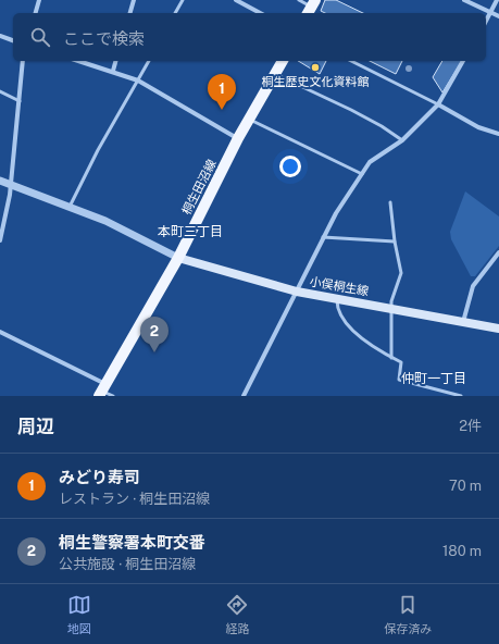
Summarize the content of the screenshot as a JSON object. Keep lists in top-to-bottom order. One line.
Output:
{"streets":{"main road":["桐生田沼線","小俣桐生線"]},"crossings":[["桐生田沼線","小俣桐生線"]],"districts":["本町三丁目","仲町一丁目"],"places":["桐生歴史文化資料館"],"page":{"search":"ここで検索","pins":["1","2"],"heading":["周辺","2件"],"list":[{"mark":"1","name":"みどり寿司","note":"レストラン · 桐生田沼線","value":"70 m"},{"mark":"2","name":"桐生警察署本町交番","note":"公共施設 · 桐生田沼線","value":"180 m"}],"nav":["地図","経路","保存済み"]}}
